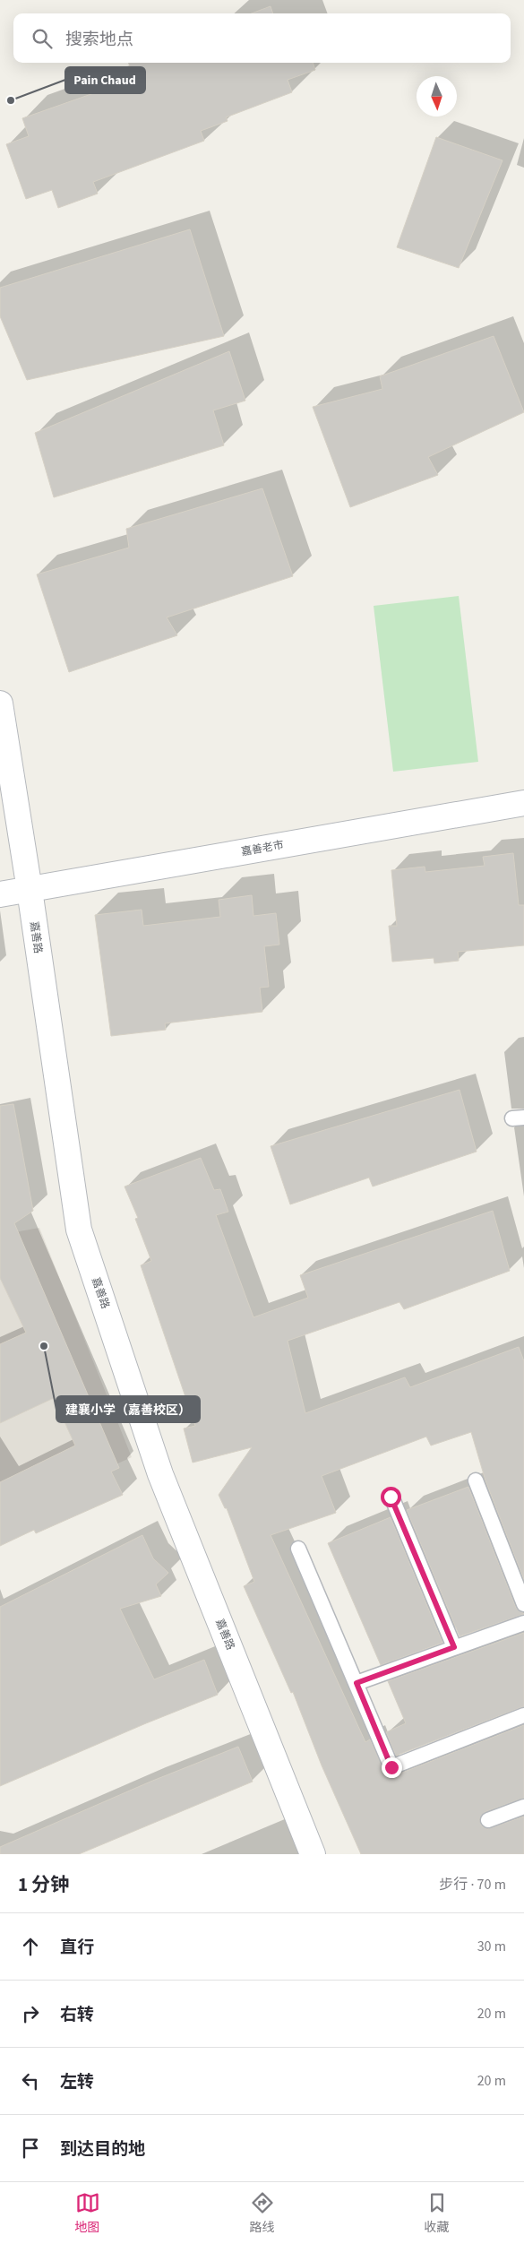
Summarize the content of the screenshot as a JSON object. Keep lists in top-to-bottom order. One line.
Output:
{"streets":{"street":["嘉善老市","嘉善路"]},"crossings":[["嘉善老市","嘉善路"]],"places":["Pain Chaud","建襄小学（嘉善校区）"],"north":"bottom","page":{"search":"搜索地点","heading":["1 分钟","步行 · 70 m"],"list":[["直行","30 m"],["右转","20 m"],["左转","20 m"],"到达目的地"],"nav":["地图","路线","收藏"]}}
